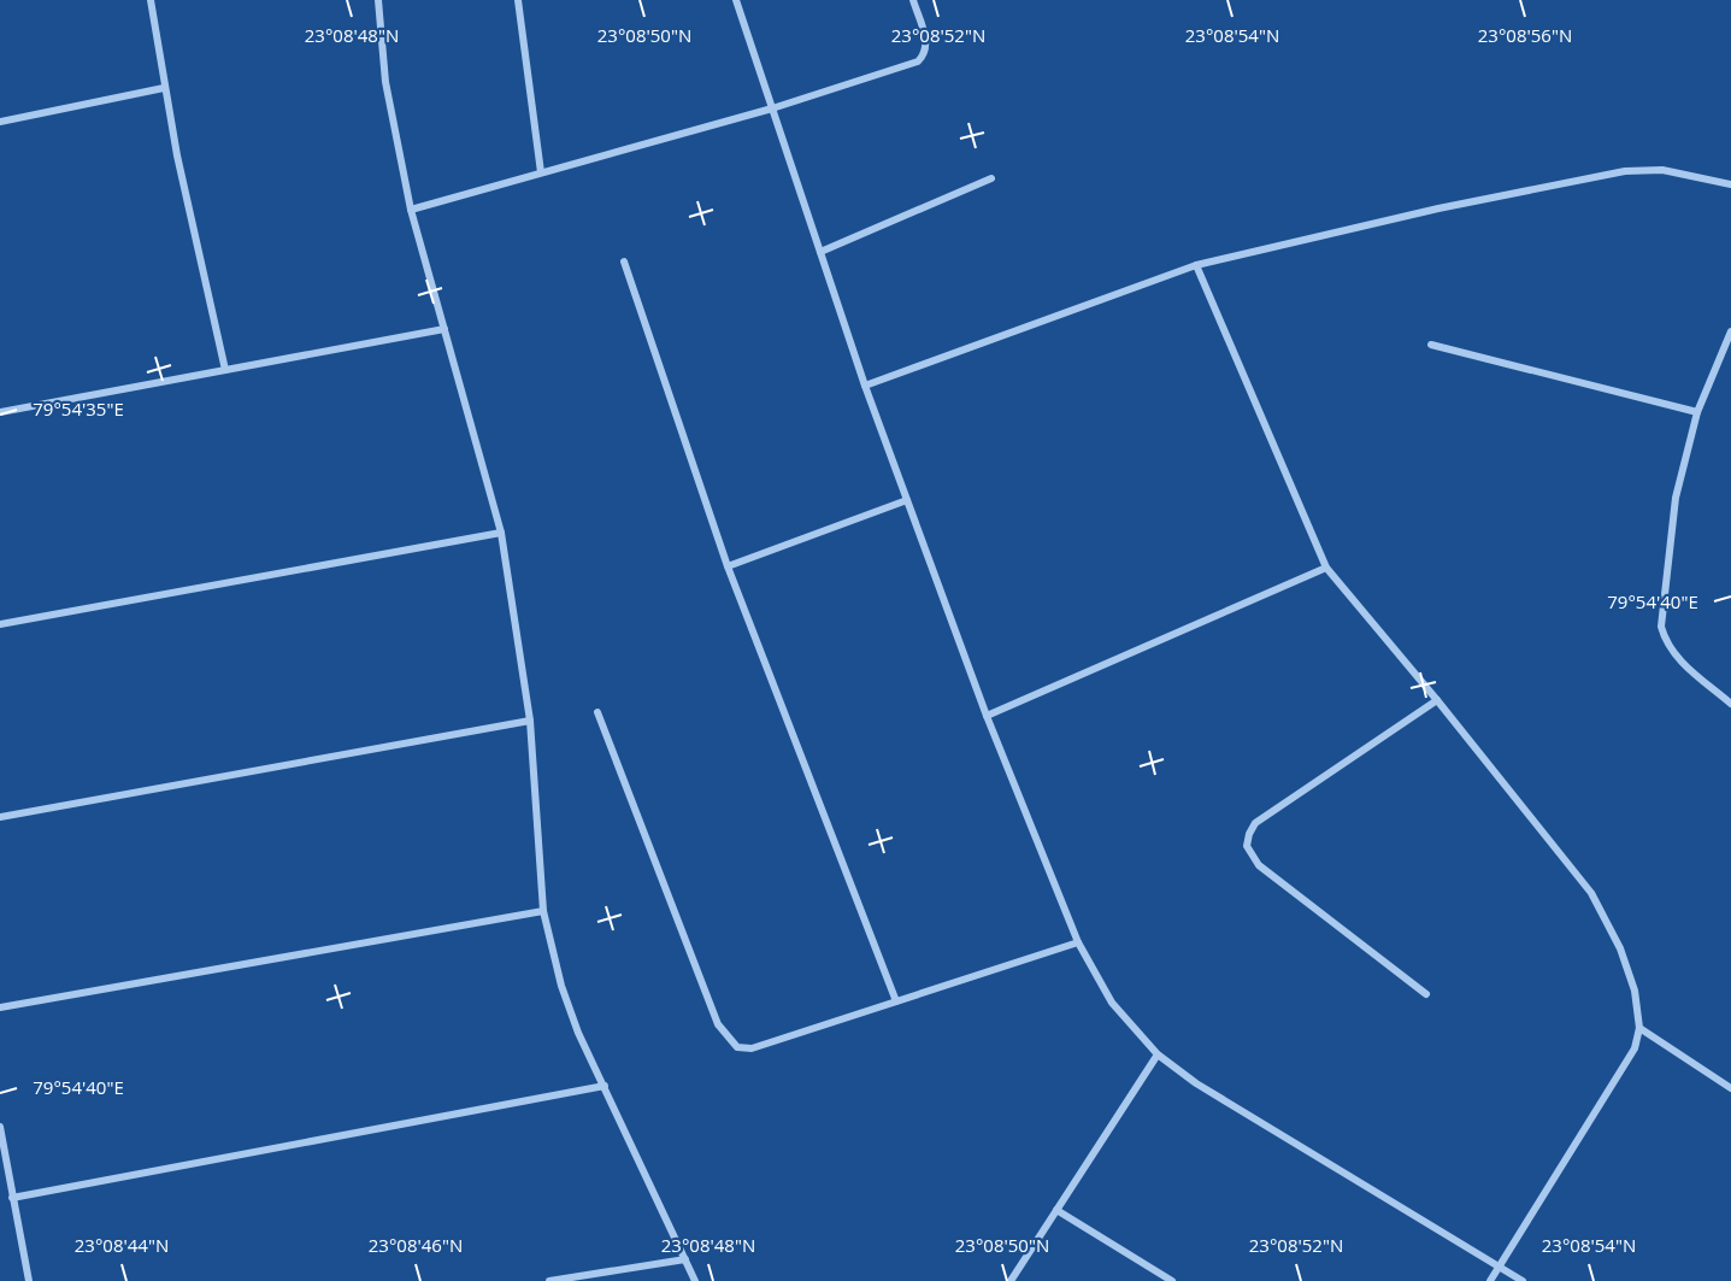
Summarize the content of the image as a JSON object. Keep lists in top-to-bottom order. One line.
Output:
{"coordinates":["23°08'48\"N","23°08'50\"N","23°08'52\"N","23°08'54\"N","23°08'56\"N","79°54'35\"E","79°54'40\"E","23°08'44\"N","23°08'46\"N"]}
